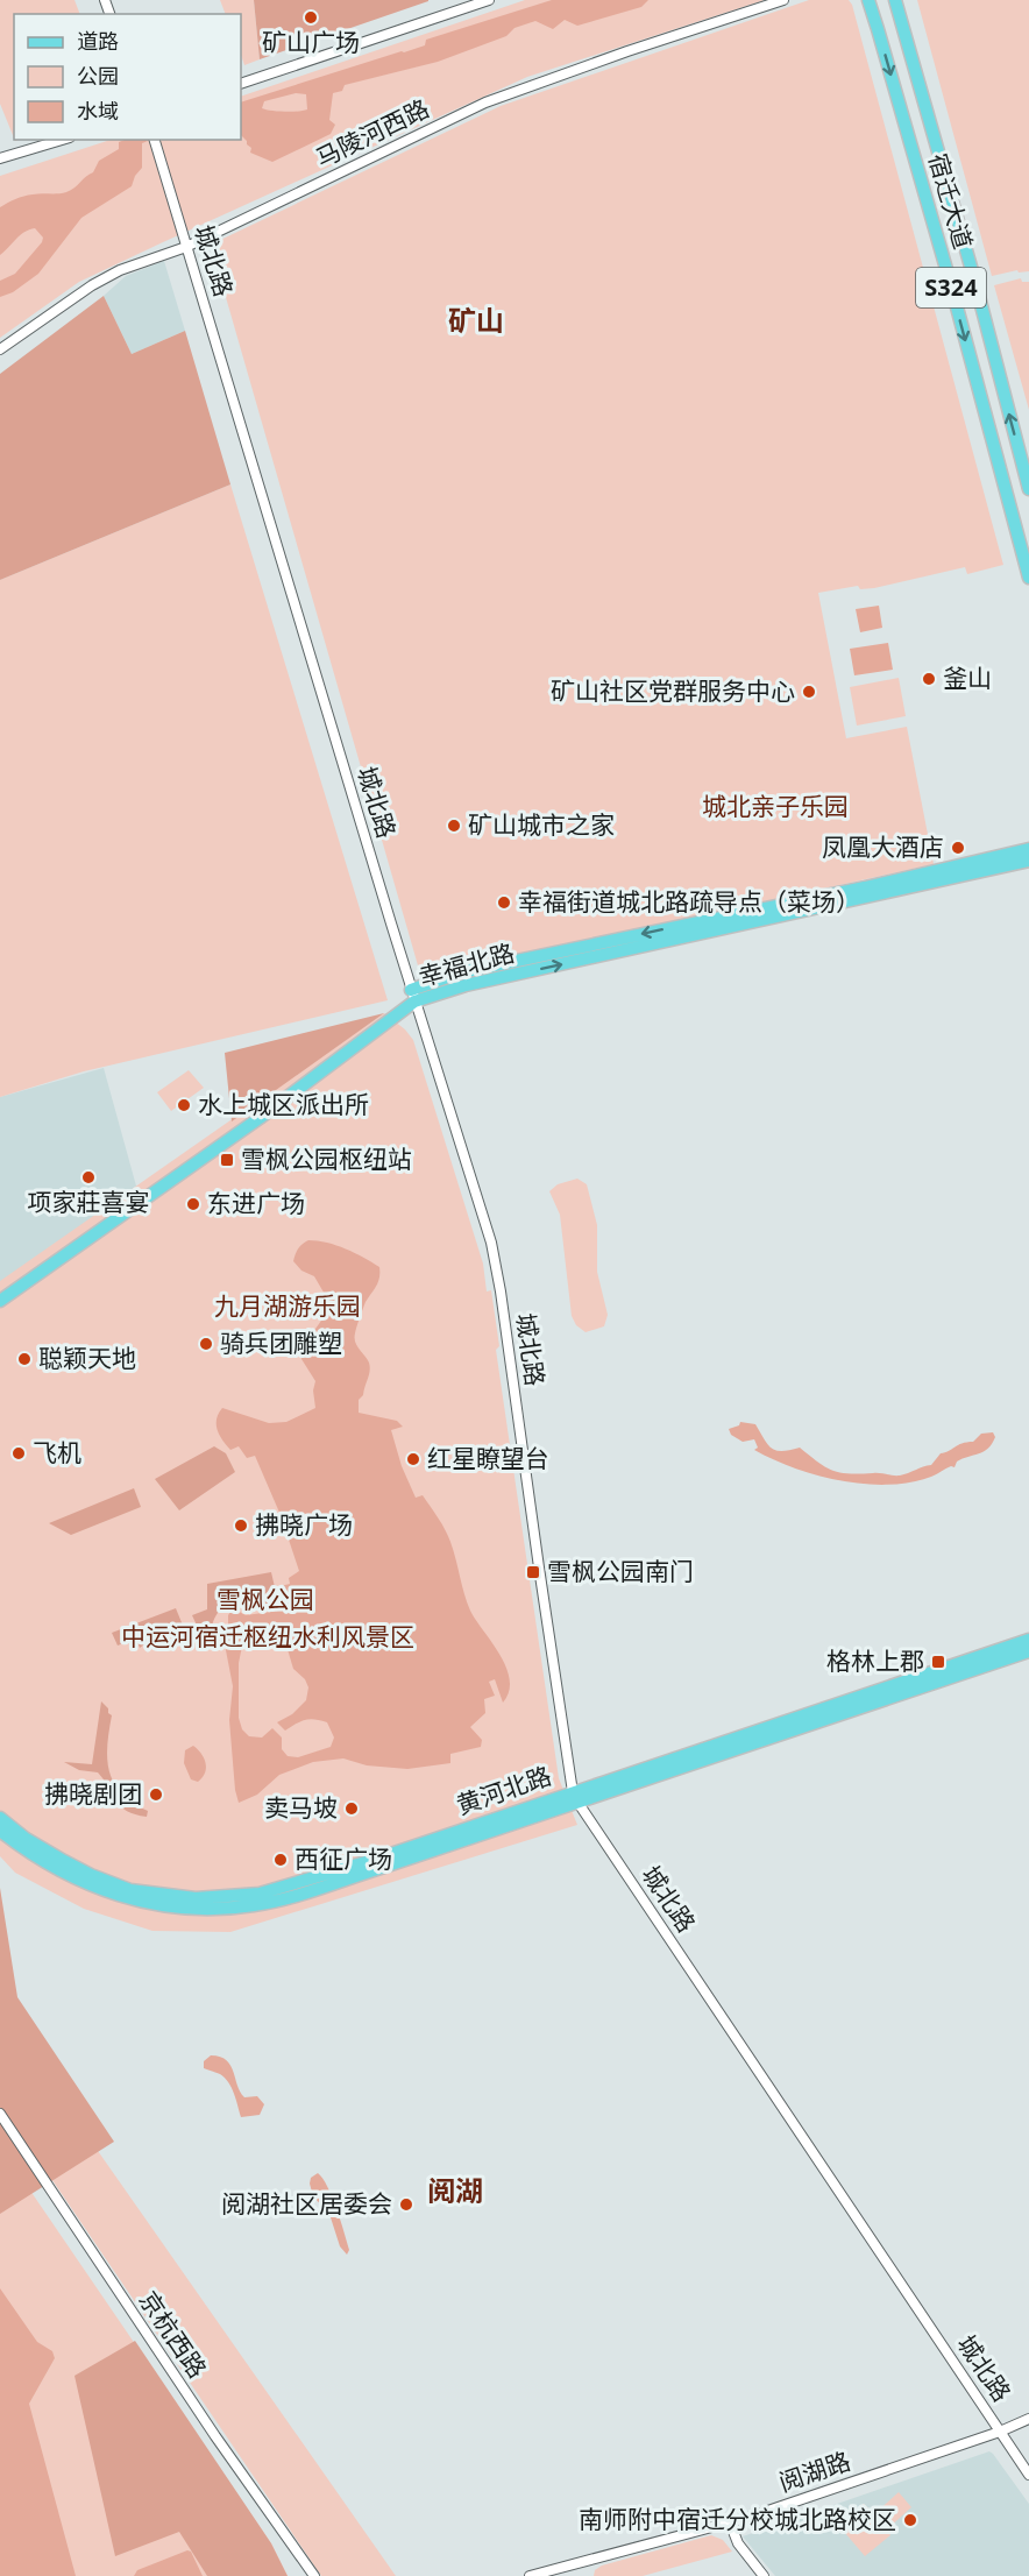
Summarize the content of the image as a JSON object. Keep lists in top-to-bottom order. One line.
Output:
{"streets":{"main road":["宿迁大道","S324","幸福北路","黄河北路"],"street":["马陵河西路","城北路","京杭西路","阅湖路"]},"crossings":[["马陵河西路","城北路"],["城北路","幸福北路"],["城北路","黄河北路"],["城北路","阅湖路"]],"districts":["矿山","阅湖"],"parks":["城北亲子乐园","九月湖游乐园","雪枫公园","中运河宿迁枢纽水利风景区"],"places":{"other":["矿山广场","釜山","矿山社区党群服务中心","矿山城市之家","凤凰大酒店","幸福街道城北路疏导点（菜场）","水上城区派出所","项家莊喜宴","东进广场","骑兵团雕塑","聪颖天地","飞机","红星瞭望台","拂晓广场","拂晓剧团","卖马坡","西征广场","阅湖社区居委会","南师附中宿迁分校城北路校区"],"transit":["雪枫公园枢纽站","雪枫公园南门","格林上郡"]},"legend":["道路","公园","水域"]}
